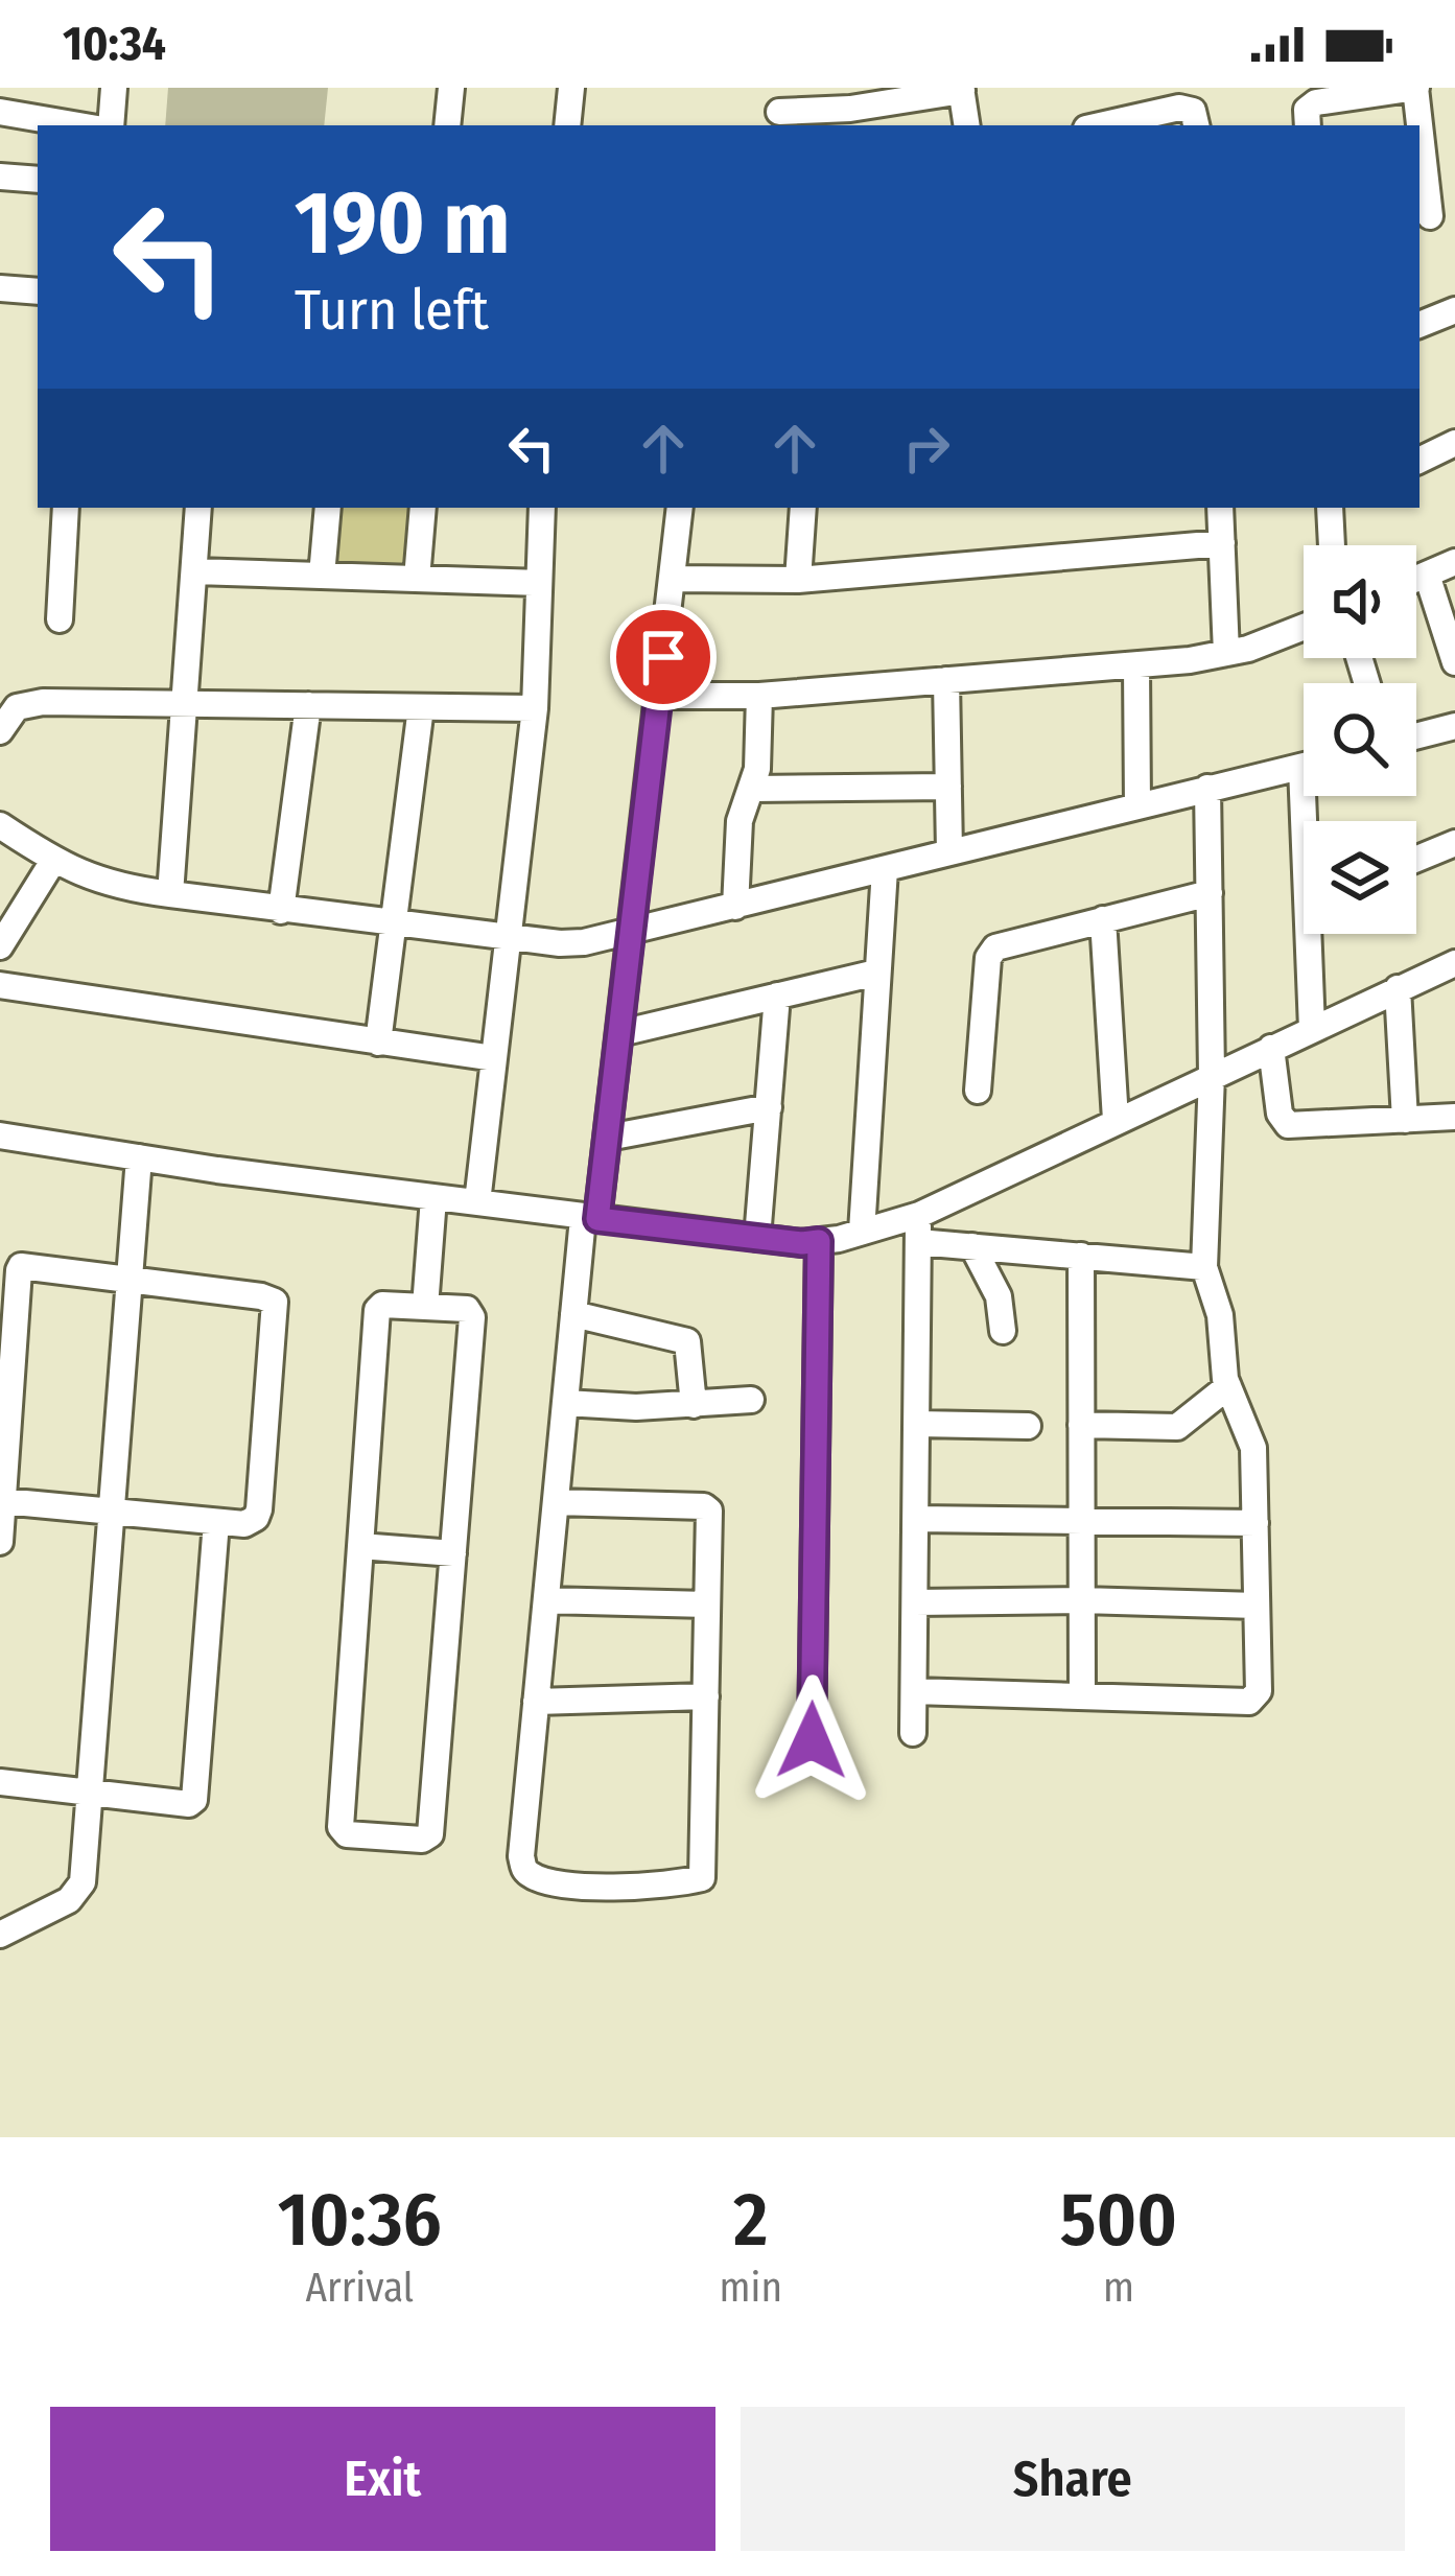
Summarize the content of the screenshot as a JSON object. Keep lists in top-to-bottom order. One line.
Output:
{"page":{"status":"10:34","turn":["190 m","Turn left"],"eta":["10:36","Arrival","2","min","500","m"],"buttons":["Exit","Share"]}}
